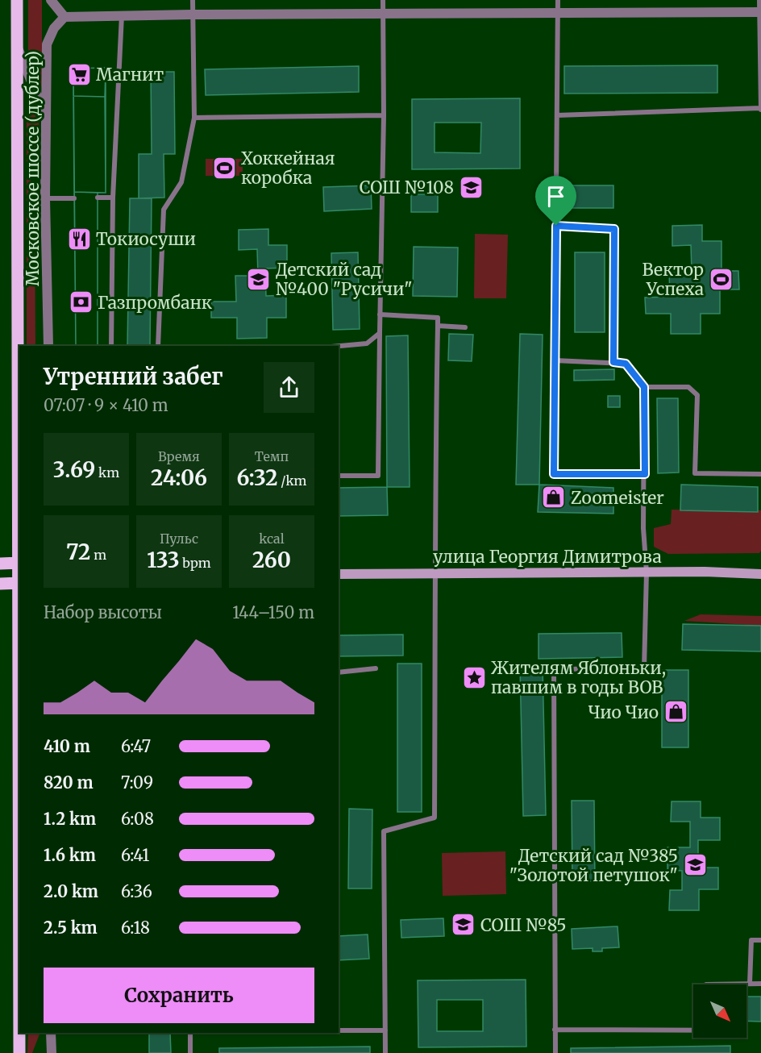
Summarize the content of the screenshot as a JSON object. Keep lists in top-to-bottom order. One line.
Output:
{"streets":{"main road":["улица Георгия Димитрова"],"street":["Московское шоссе (дублер)"]},"places":{"supermarket":["Магнит"],"sports":["Хоккейная коробка","Вектор Успеха"],"school or university":["СОШ №108","Детский сад №400 \"Русичи\"","Детский сад №385 \"Золотой петушок\"","СОШ №85"],"restaurant":["Токиосуши"],"bank":["Газпромбанк"],"shop":["Zoomeister","Чио Чио"],"place":["Жителям Яблоньки, павшим в годы ВОВ"]},"north":"bottom right","page":{"heading":["Утренний забег","07:07 · 9 × 410 m"],"stats":[["3.69 km"],["Время","24:06"],["Темп","6:32 /km"],["72 m"],["Пульс","133 bpm"],["kcal","260"]],"chart":["Набор высоты","144–150 m"],"list":[{"name":"410 m","note":"6:47"},{"name":"820 m","note":"7:09"},{"name":"1.2 km","note":"6:08"},{"name":"1.6 km","note":"6:41"},{"name":"2.0 km","note":"6:36"},{"name":"2.5 km","note":"6:18"}],"buttons":"Сохранить"}}
